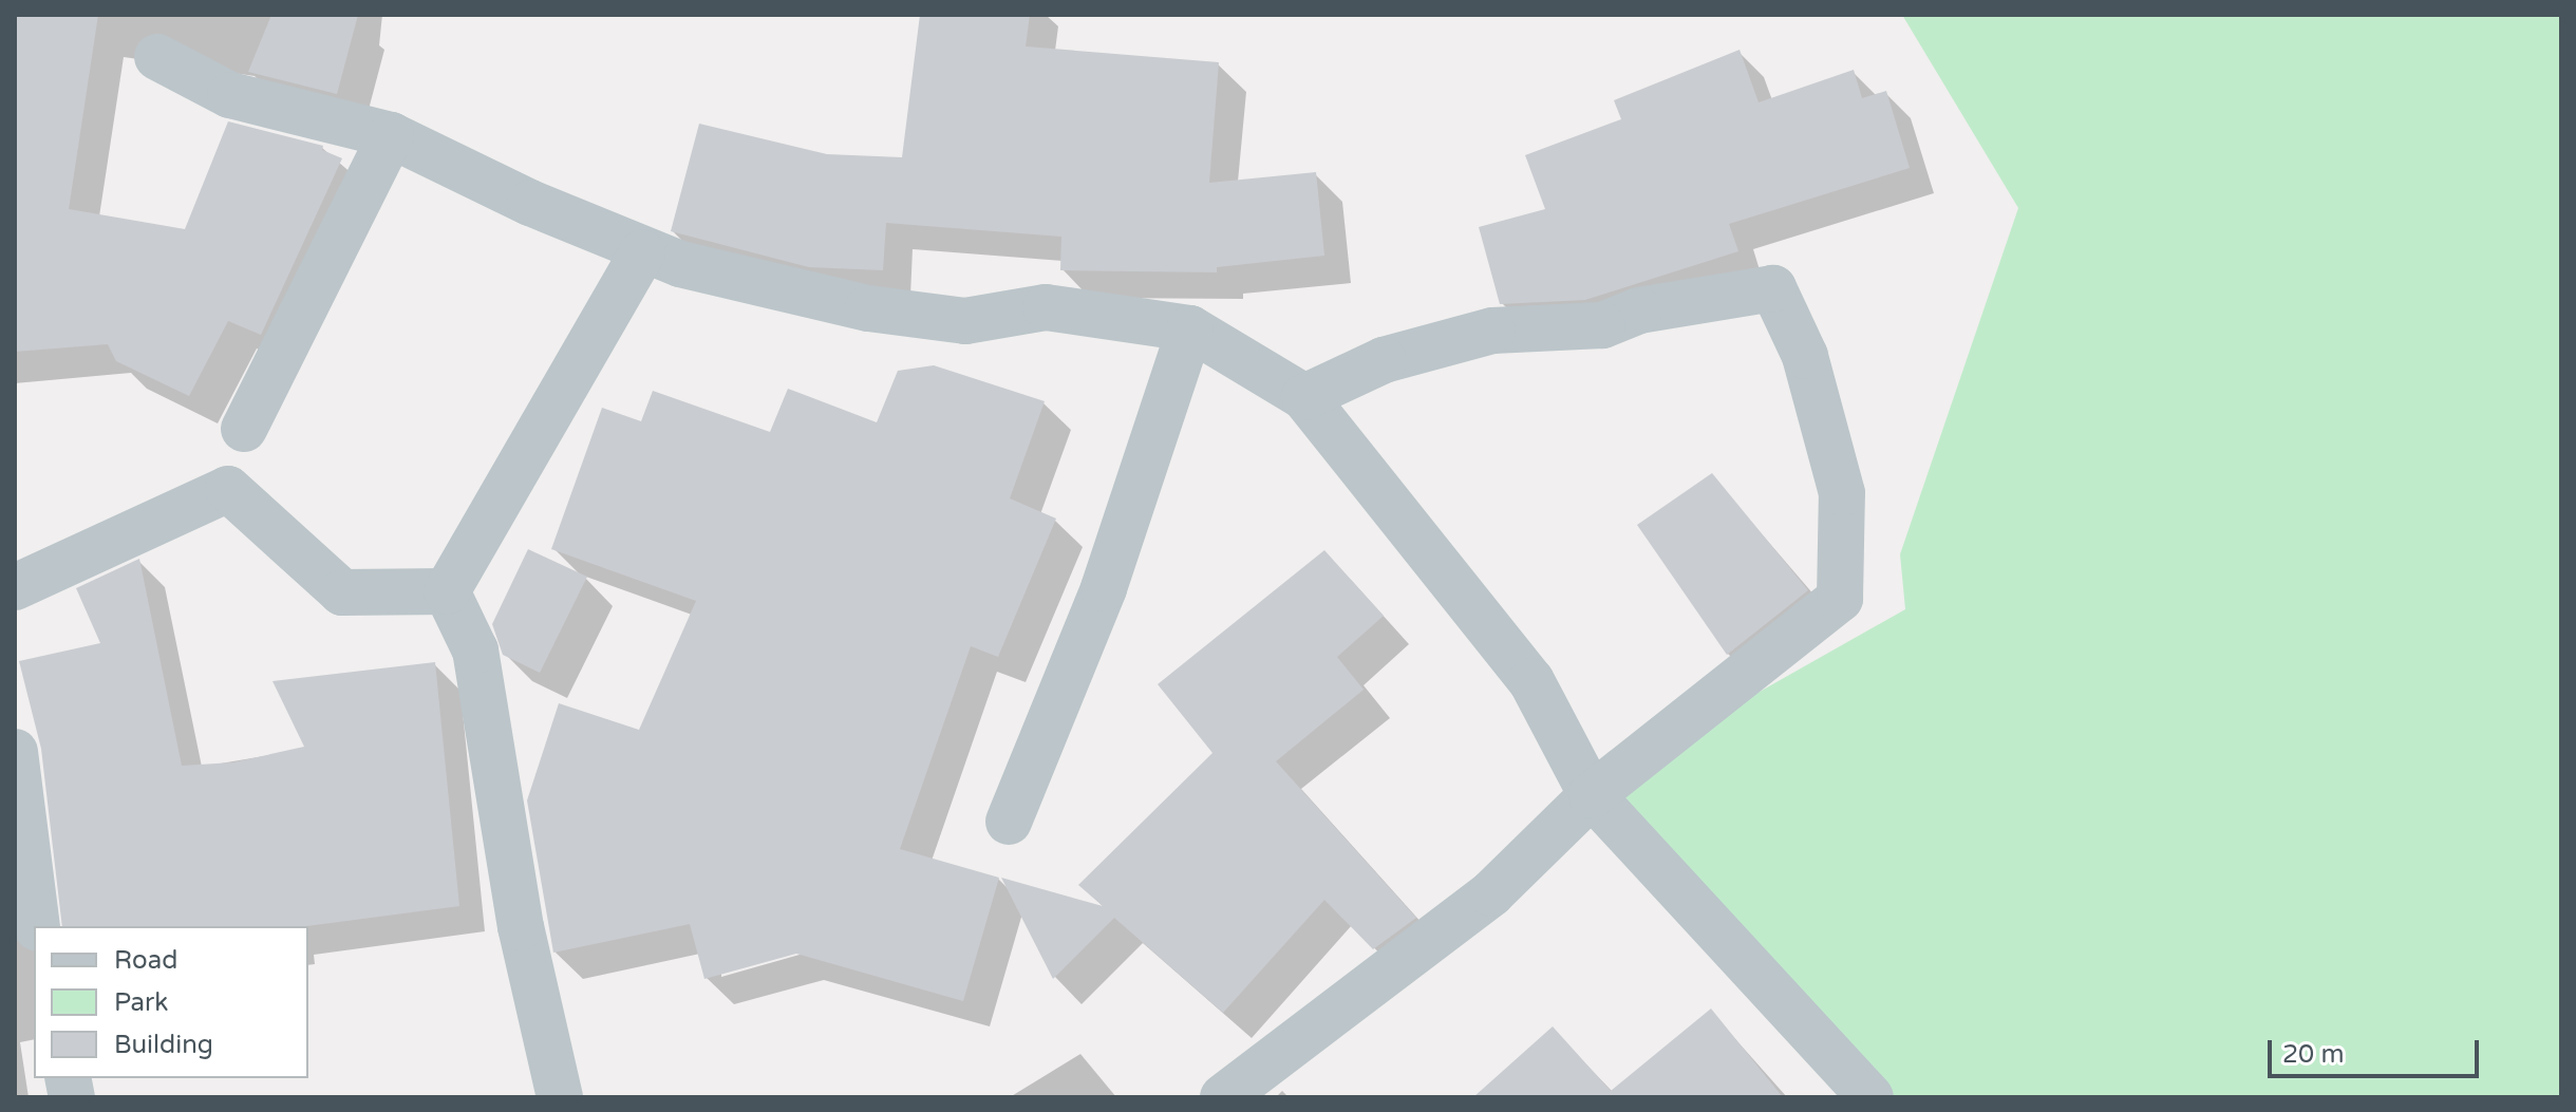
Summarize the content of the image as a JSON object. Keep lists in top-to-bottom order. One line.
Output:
{"legend":["Road","Park","Building"],"scale_bar":"20 m"}
